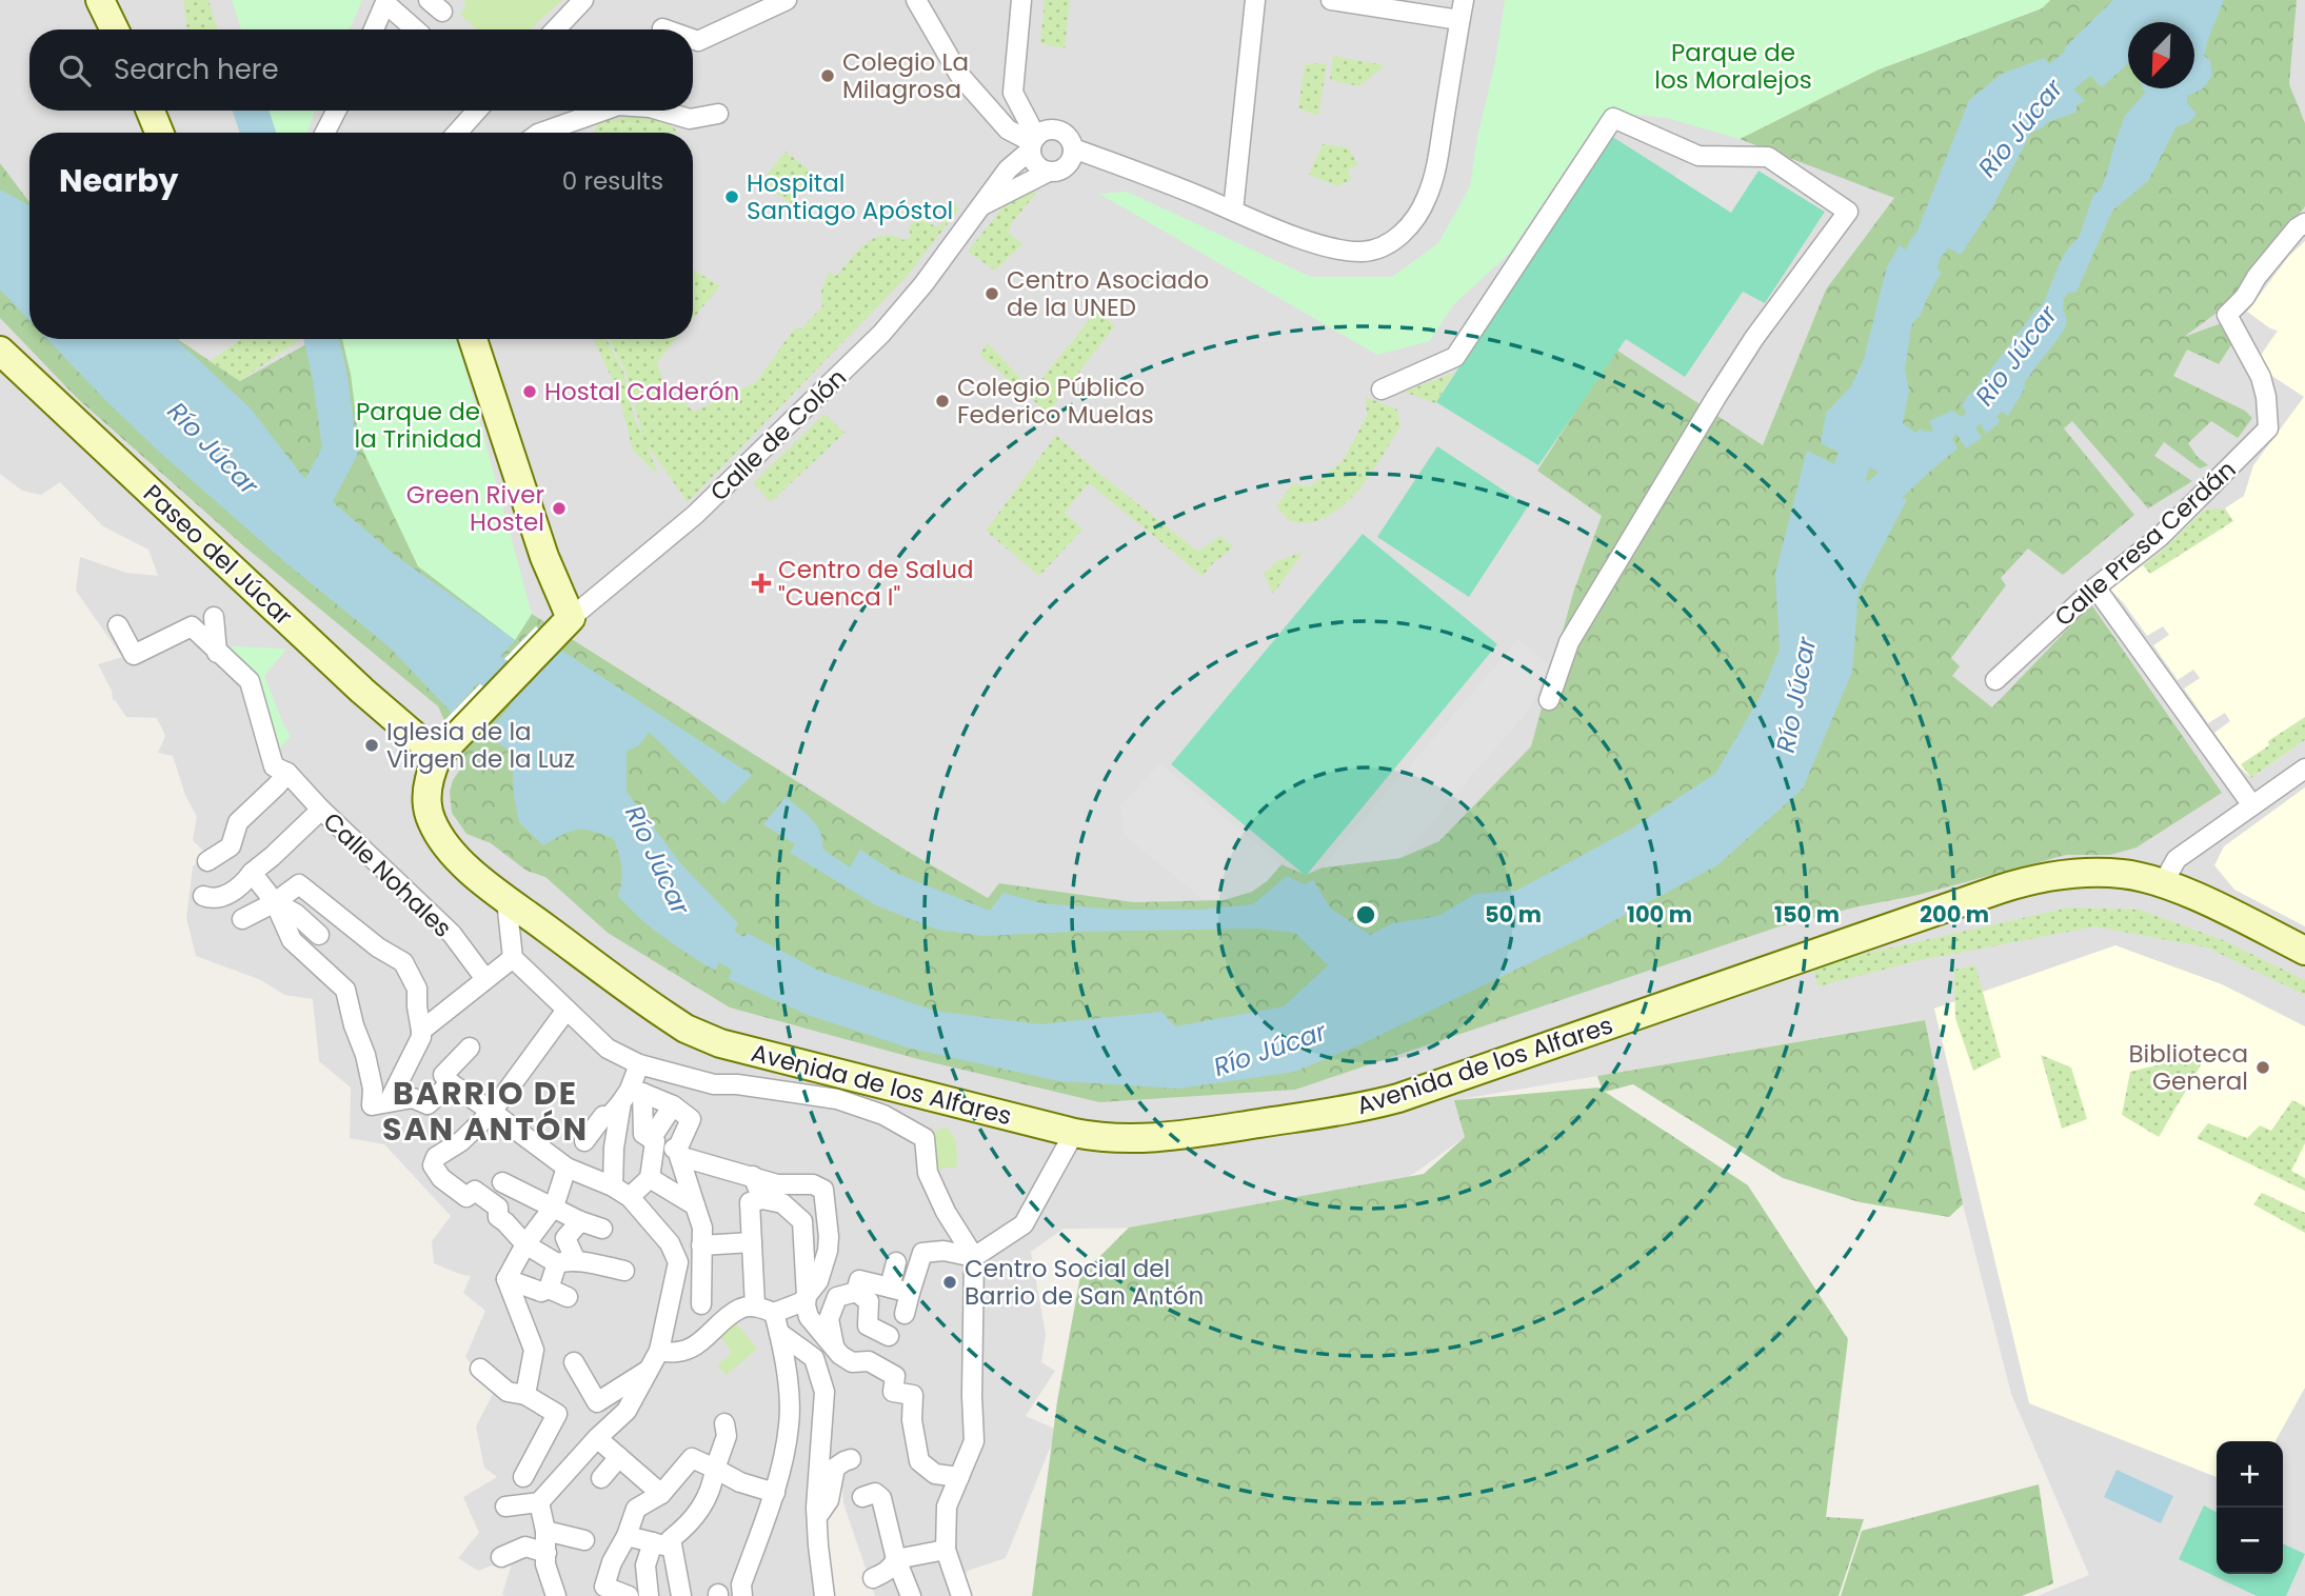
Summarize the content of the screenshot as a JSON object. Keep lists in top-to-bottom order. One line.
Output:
{"streets":{"street":["Calle de Colón","Calle Presa Cerdán","Paseo del Júcar","Calle Nohales","Avenida de los Alfares"]},"crossings":[["Calle de Colón","Paseo del Júcar"],["Calle de Colón","Avenida de los Alfares"],["Paseo del Júcar","Avenida de los Alfares"]],"districts":["BARRIO DE SAN ANTÓN"],"water":["Río Júcar","Rio Júcar"],"parks":["Parque de los Moralejos","Parque de la Trinidad"],"places":{"other":["Colegio La Milagrosa","Hospital Santiago Apóstol","Centro Asociado de la UNED","Hostal Calderón","Colegio Público Federico Muelas","Green River Hostel","Iglesia de la Virgen de la Luz","Biblioteca General","Centro Social del Barrio de San Antón"],"health":["Centro de Salud \"Cuenca I\""]},"north":"bottom left","page":{"search":"Search here","heading":["Nearby","0 results"],"map_buttons":["+","−"]},"rings":["50 m","100 m","150 m","200 m"]}
